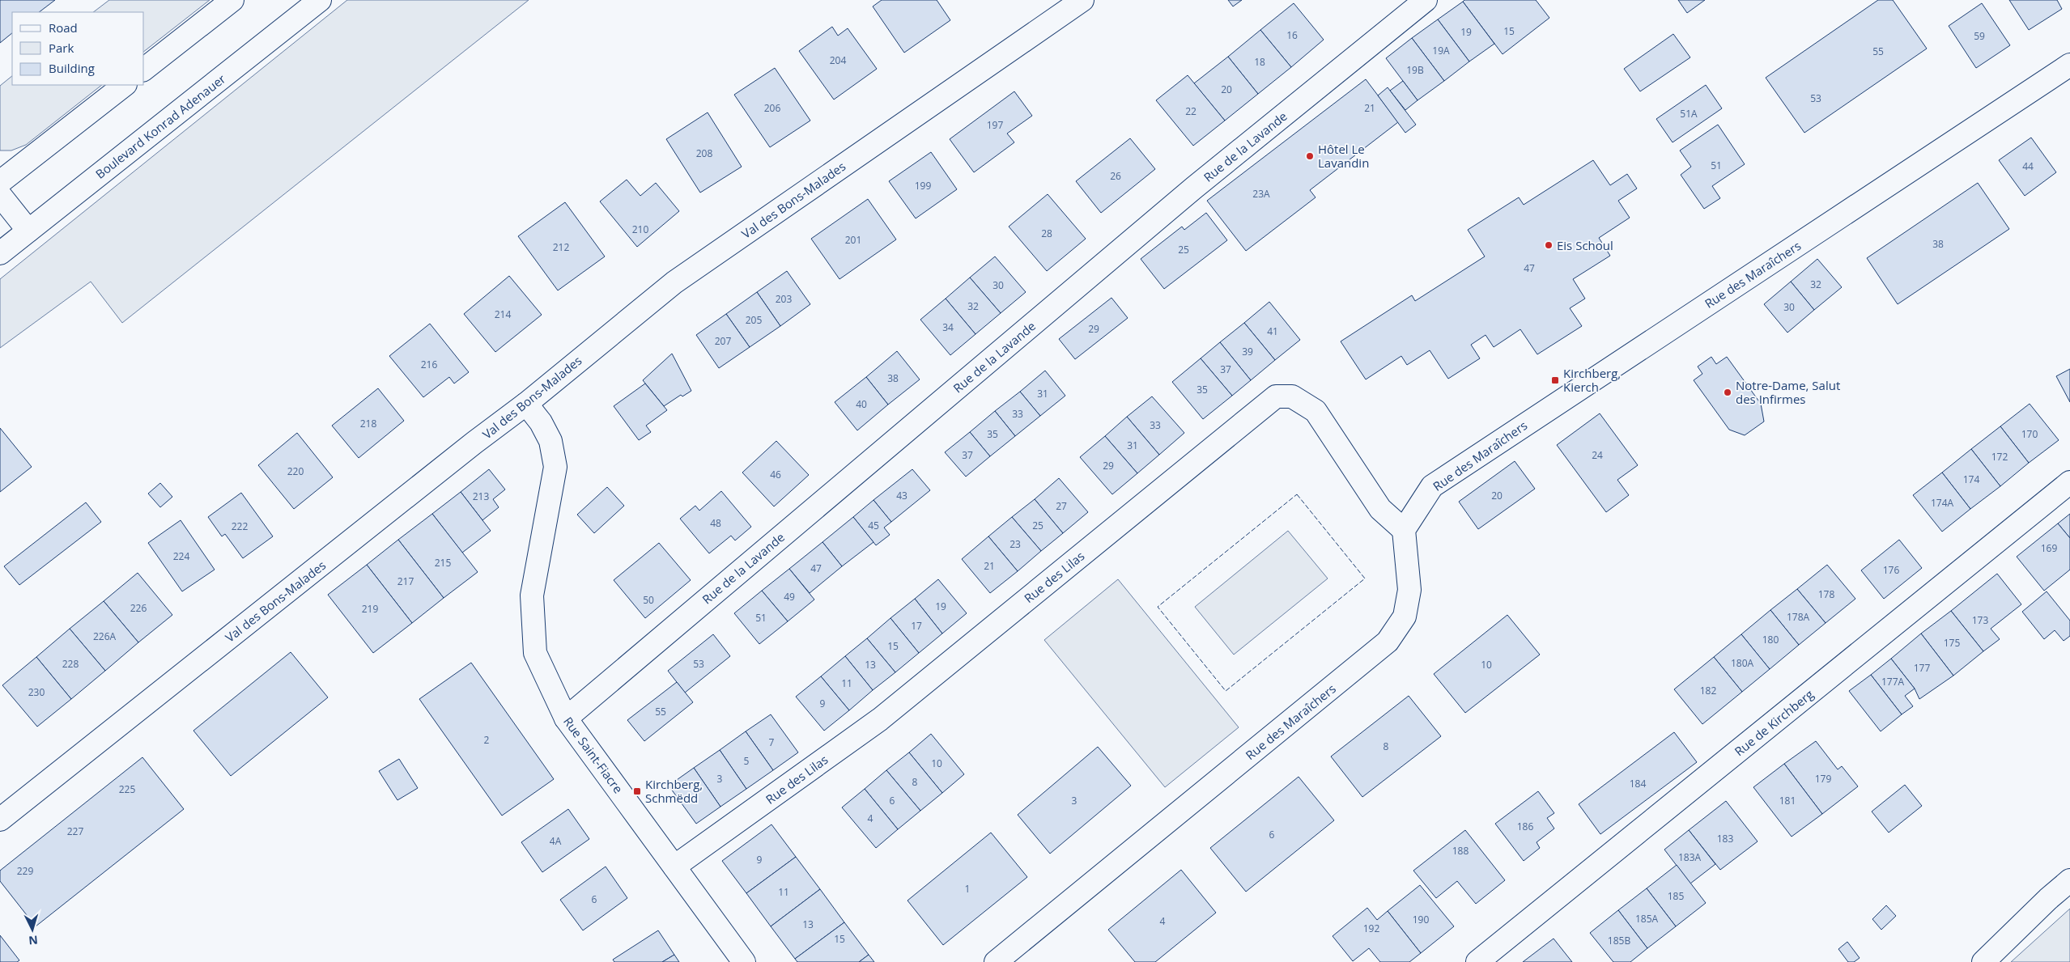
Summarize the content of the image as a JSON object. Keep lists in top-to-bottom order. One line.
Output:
{"streets":{"street":["Boulevard Konrad Adenauer","Rue de la Lavande","Val des Bons-Malades","Rue des Maraîchers","Rue des Lilas","Rue de Kirchberg","Rue Saint-Fiacre"]},"crossings":[["Rue de la Lavande","Rue Saint-Fiacre"],["Val des Bons-Malades","Rue Saint-Fiacre"],["Rue des Maraîchers","Rue des Lilas"],["Rue des Lilas","Rue Saint-Fiacre"]],"places":{"other":["Hôtel Le Lavandin","Eis Schoul","Notre-Dame, Salut des Infirmes"],"transit":["Kirchberg, Kierch","Kirchberg, Schmëdd"]},"house_numbers":["15","19","16","59","19A","55","204","18","19B","20","53","206","21","22","51A","197","208","51","44","26","199","23A","210","28","201","38","212","25","47","32","30","203","32","30","214","205","34","29","41","207","39","216","37","38","35","31","40","33","218","33","35","170","31","37","24","172","29","220","46","174","43","20","213","174A","27","48","45","25","222","23","169","224","215","21","47","176","217","178","49","50","19","226","219","178A","51","173","17","226A","180","175","15","180A","228","53","13","10","177","177A","11","182","230","9","55","2","7","8","5","10","3","179","8","184","225","6","3","181","4","186","227","6","183","4A","188","183A","9","229","1","11","185","6","185A","190","4","13","192","15","185B"],"legend":["Road","Park","Building"],"north":"bottom"}
